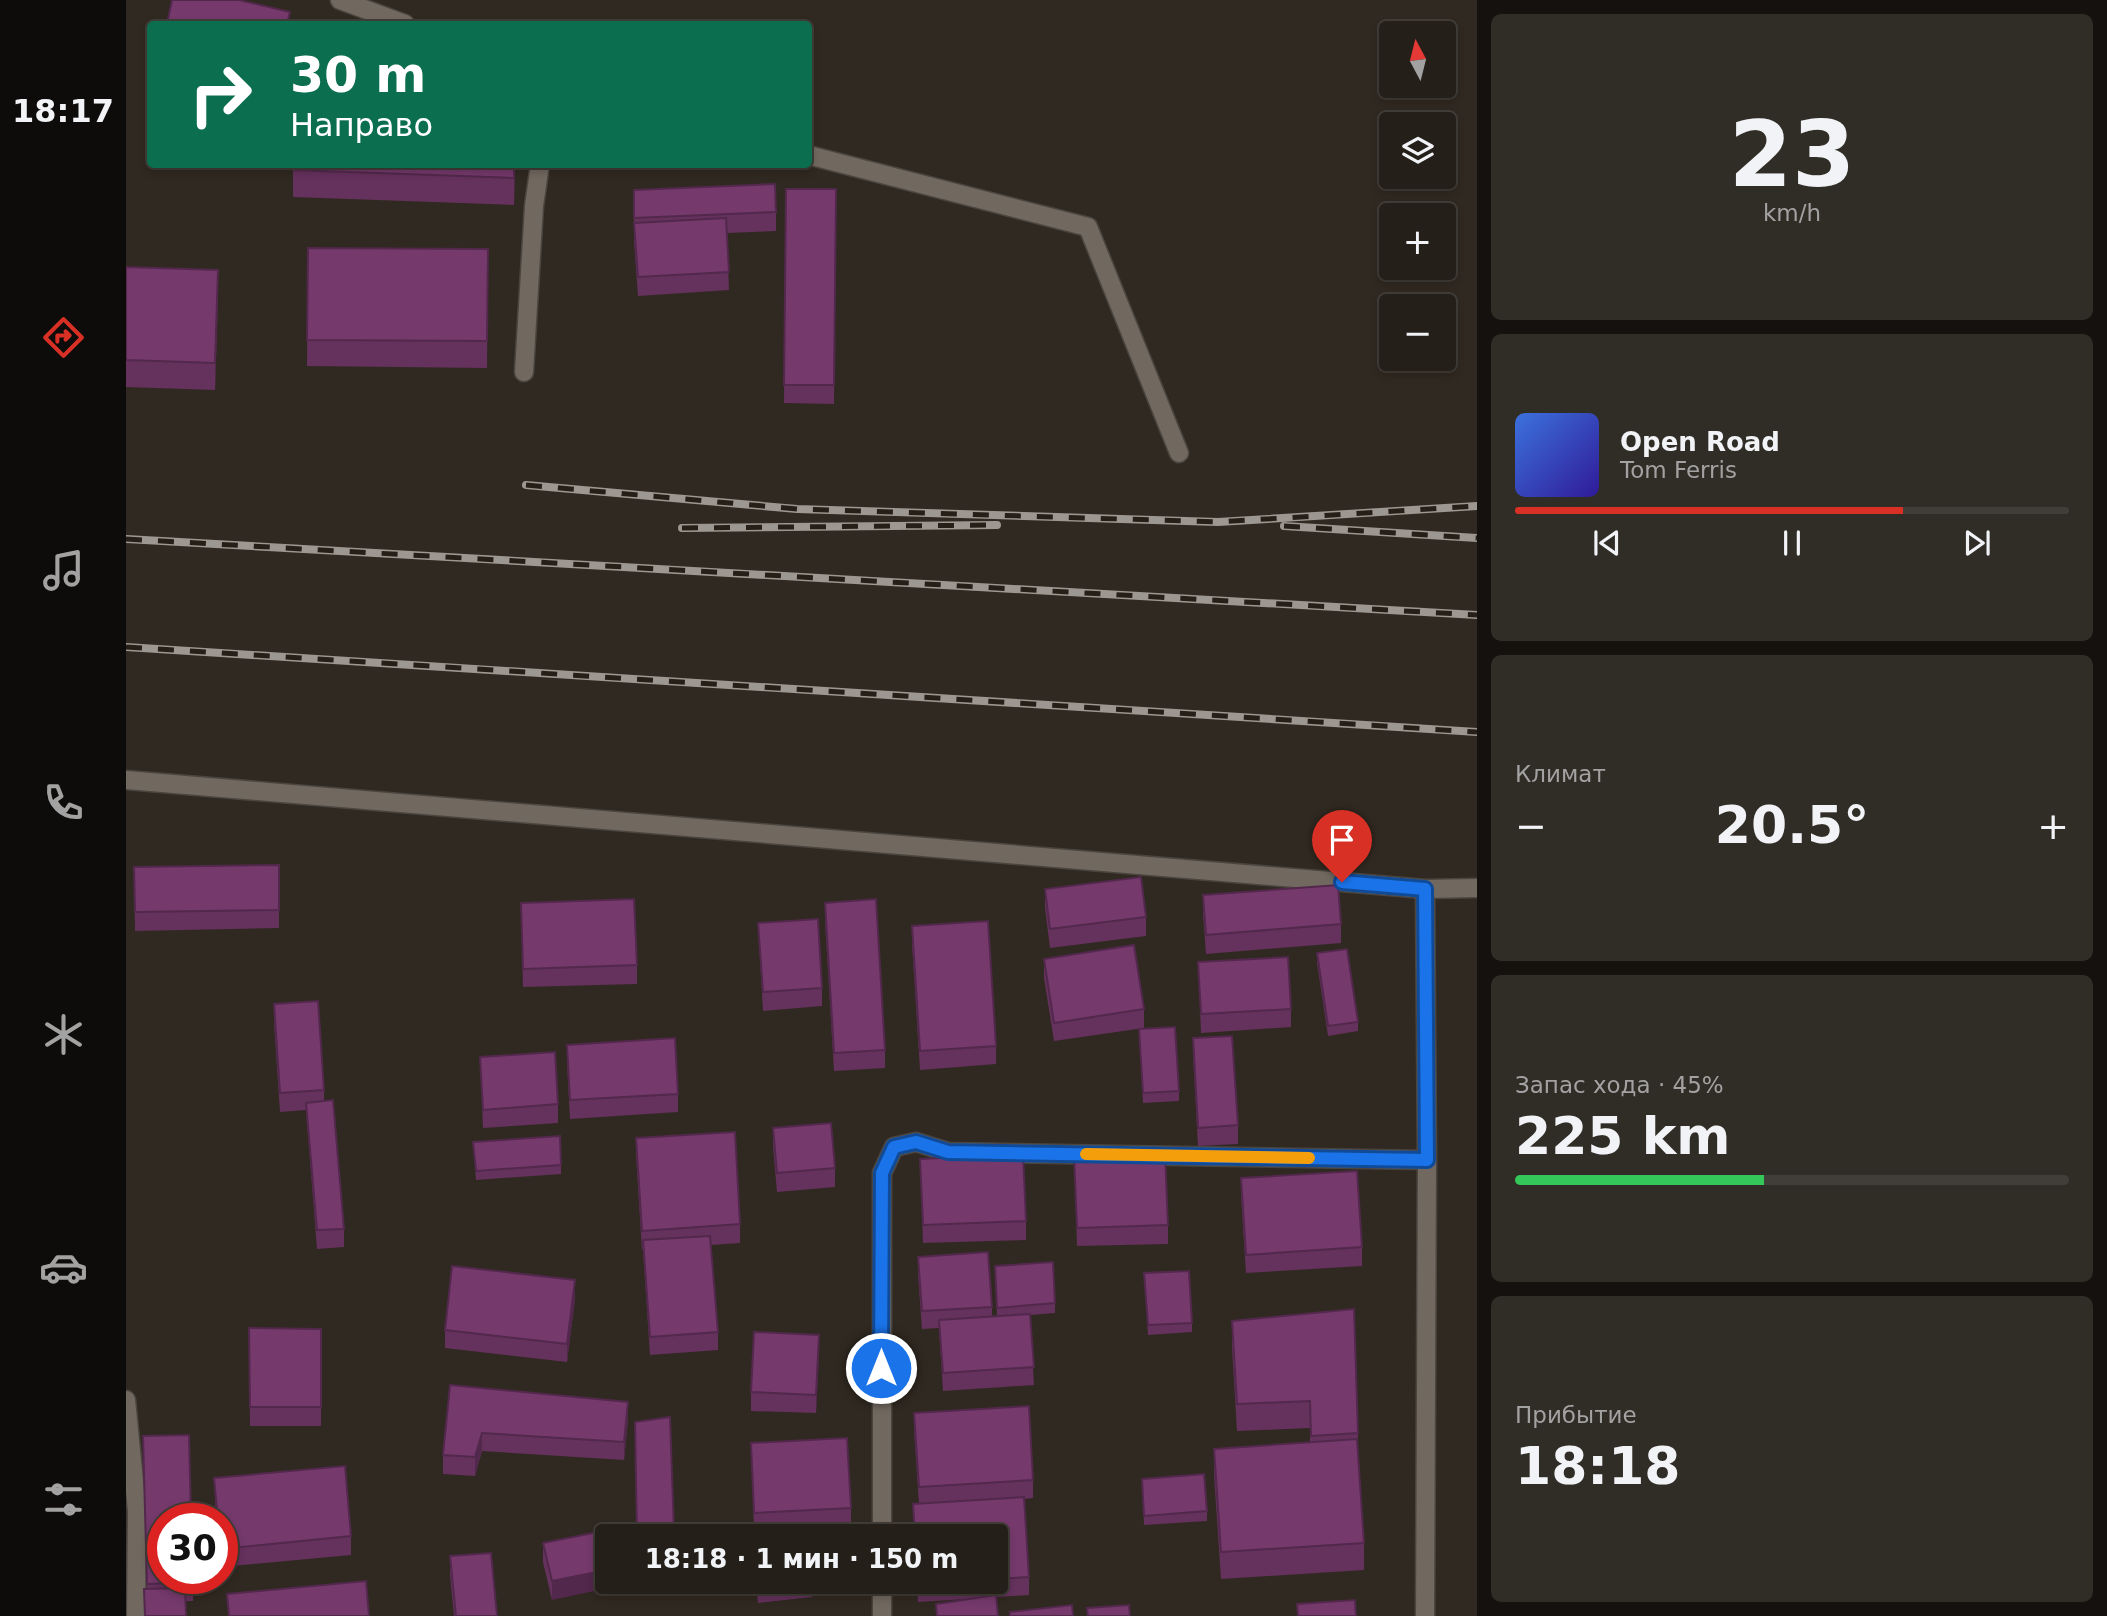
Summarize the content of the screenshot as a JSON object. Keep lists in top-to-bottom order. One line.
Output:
{"north":"top","page":{"tabs":"18:17","tile":[["23","km/h"],"Климат",["Запас хода · 45%","225 km"],["Прибытие","18:18"]],"map_buttons":["+","−"],"turn":["30 m","Направо"],"song":["Open Road","Tom Ferris"],"heat":["−","20.5°","+"],"limit":"30","trip":"18:18 · 1 мин · 150 m"}}
